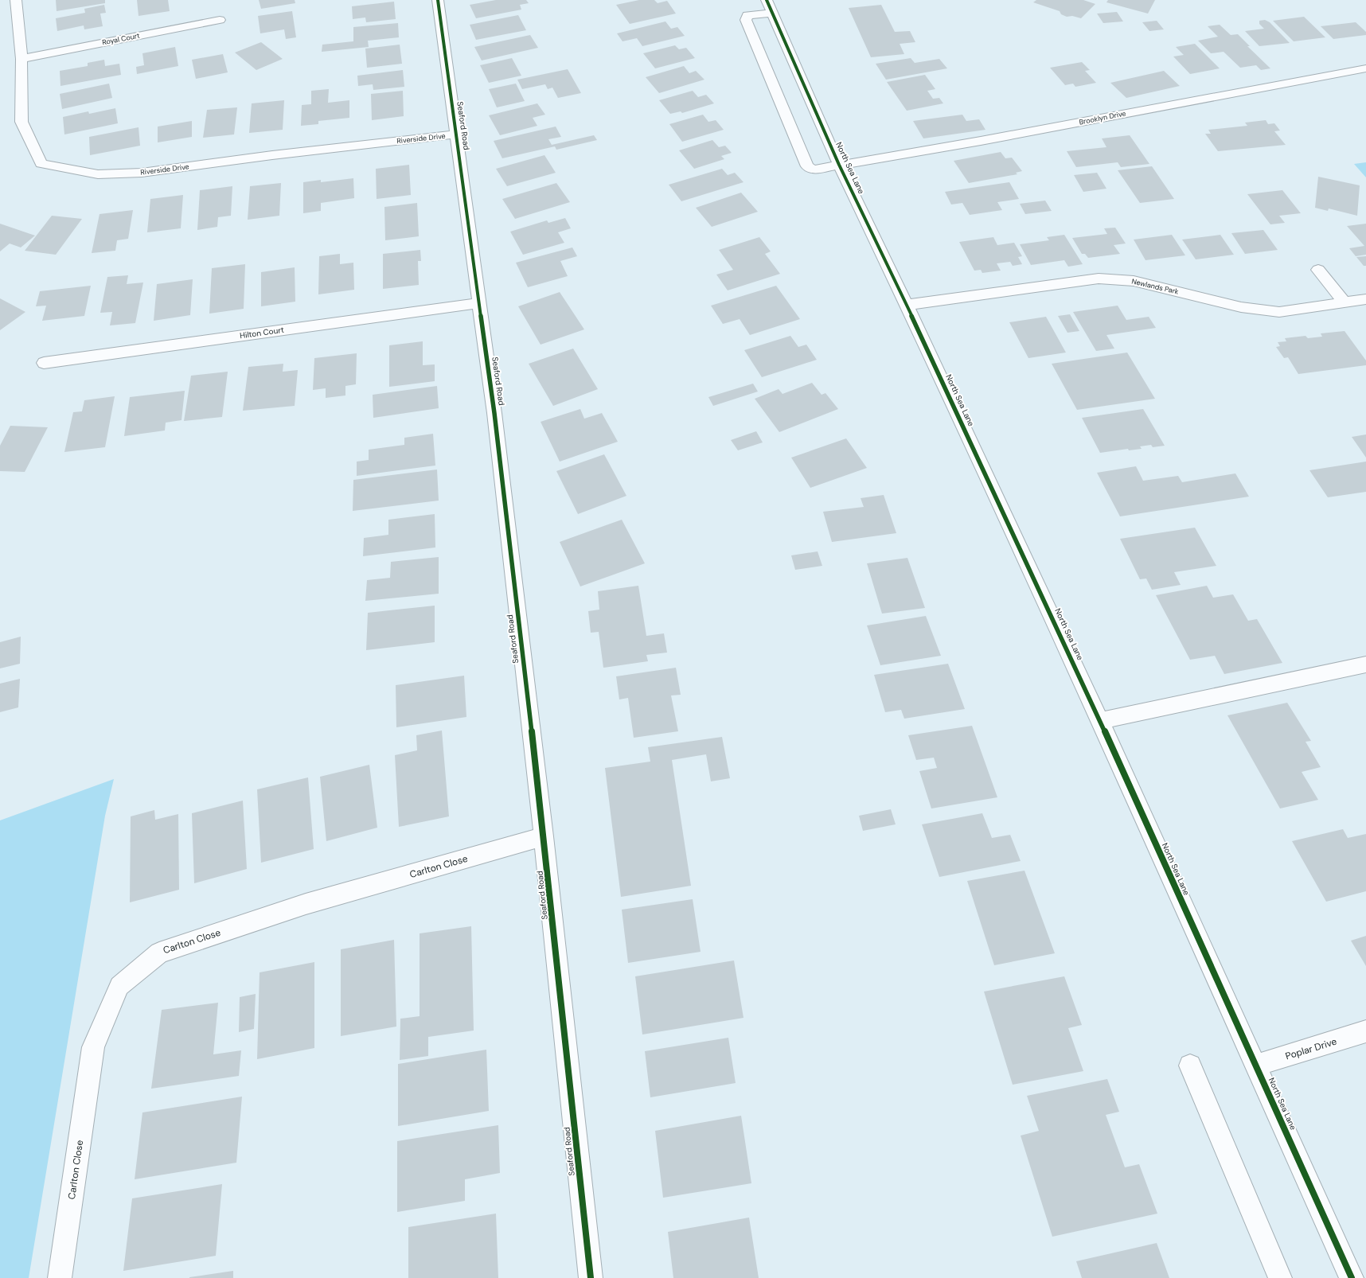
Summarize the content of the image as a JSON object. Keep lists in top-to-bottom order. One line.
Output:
{"streets":{"street":["Royal Court","Brooklyn Drive","Seaford Road","Riverside Drive","North Sea Lane","Newlands Park","Hilton Court","Carlton Close","Poplar Drive"]},"crossings":[["Royal Court","Riverside Drive"],["Brooklyn Drive","North Sea Lane"],["Seaford Road","Riverside Drive"],["Seaford Road","Hilton Court"],["Seaford Road","Carlton Close"],["North Sea Lane","Newlands Park"],["North Sea Lane","Poplar Drive"]]}
